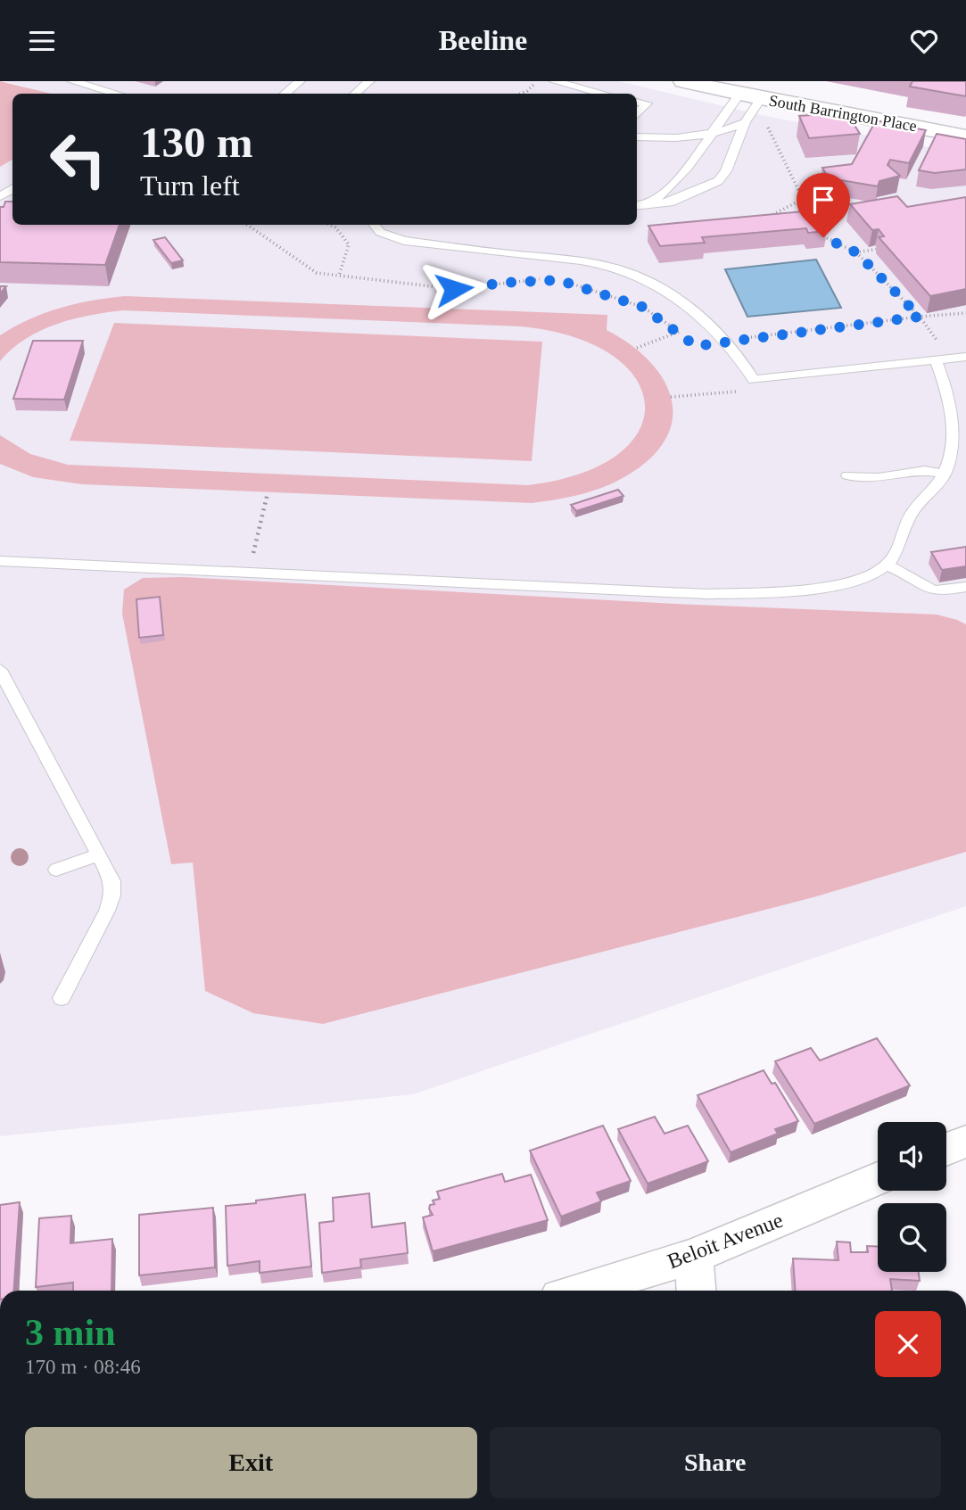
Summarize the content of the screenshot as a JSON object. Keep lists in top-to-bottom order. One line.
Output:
{"streets":{"street":["South Barrington Place","Beloit Avenue"]},"page":{"header":"Beeline","turn":["130 m","Turn left"],"heading":["3 min","170 m · 08:46"],"buttons":["Exit","Share"]}}
